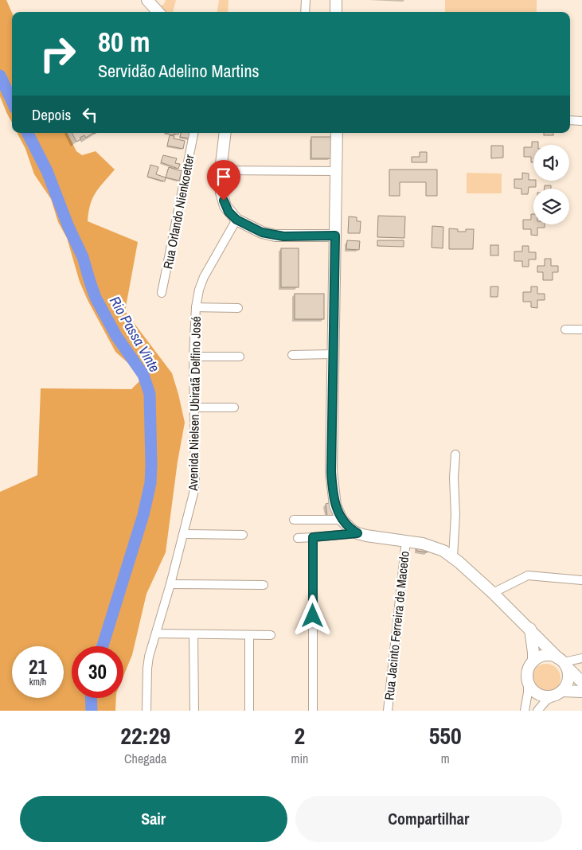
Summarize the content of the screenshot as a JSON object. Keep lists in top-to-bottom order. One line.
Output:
{"streets":{"street":["Rua Orlando Nienkoetter","Avenida Nielsen Ubiratã Delfino José","Rua Jacinto Ferreira de Macedo"]},"water":["Rio Passa Vinte"],"page":{"turn":["80 m","Servidão Adelino Martins"],"then":"Depois","speed":"21 km/h","limit":"30","eta":["22:29","Chegada","2","min","550","m"],"buttons":["Sair","Compartilhar"]}}
